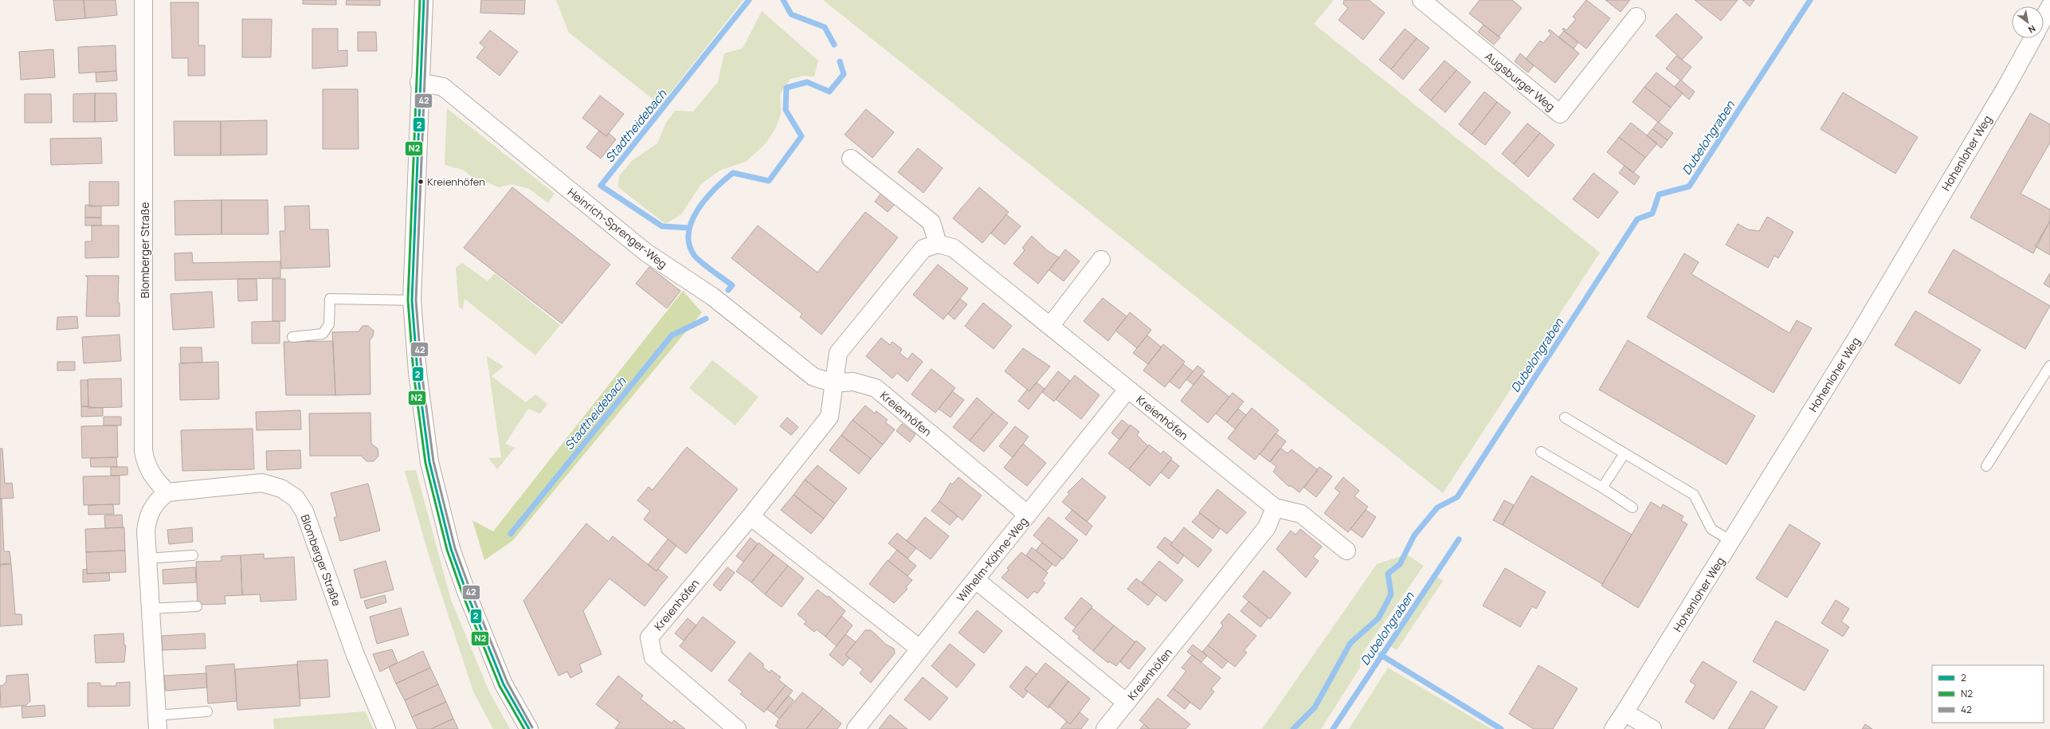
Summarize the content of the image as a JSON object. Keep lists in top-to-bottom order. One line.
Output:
{"streets":{"street":["Augsburger Weg","Hohenloher Weg","Heinrich-Sprenger-Weg","Blomberger Straße","Kreienhöfen","Wilhelm-Köhne-Weg"]},"crossings":[["Heinrich-Sprenger-Weg","Kreienhöfen"],["Kreienhöfen","Wilhelm-Köhne-Weg"]],"water":["Stadtheidebach","Dubelohgraben"],"places":["Kreienhöfen"],"lines":["transit line 2","transit line N2","transit line 42"],"legend":["2","N2","42"],"north":"bottom right"}
